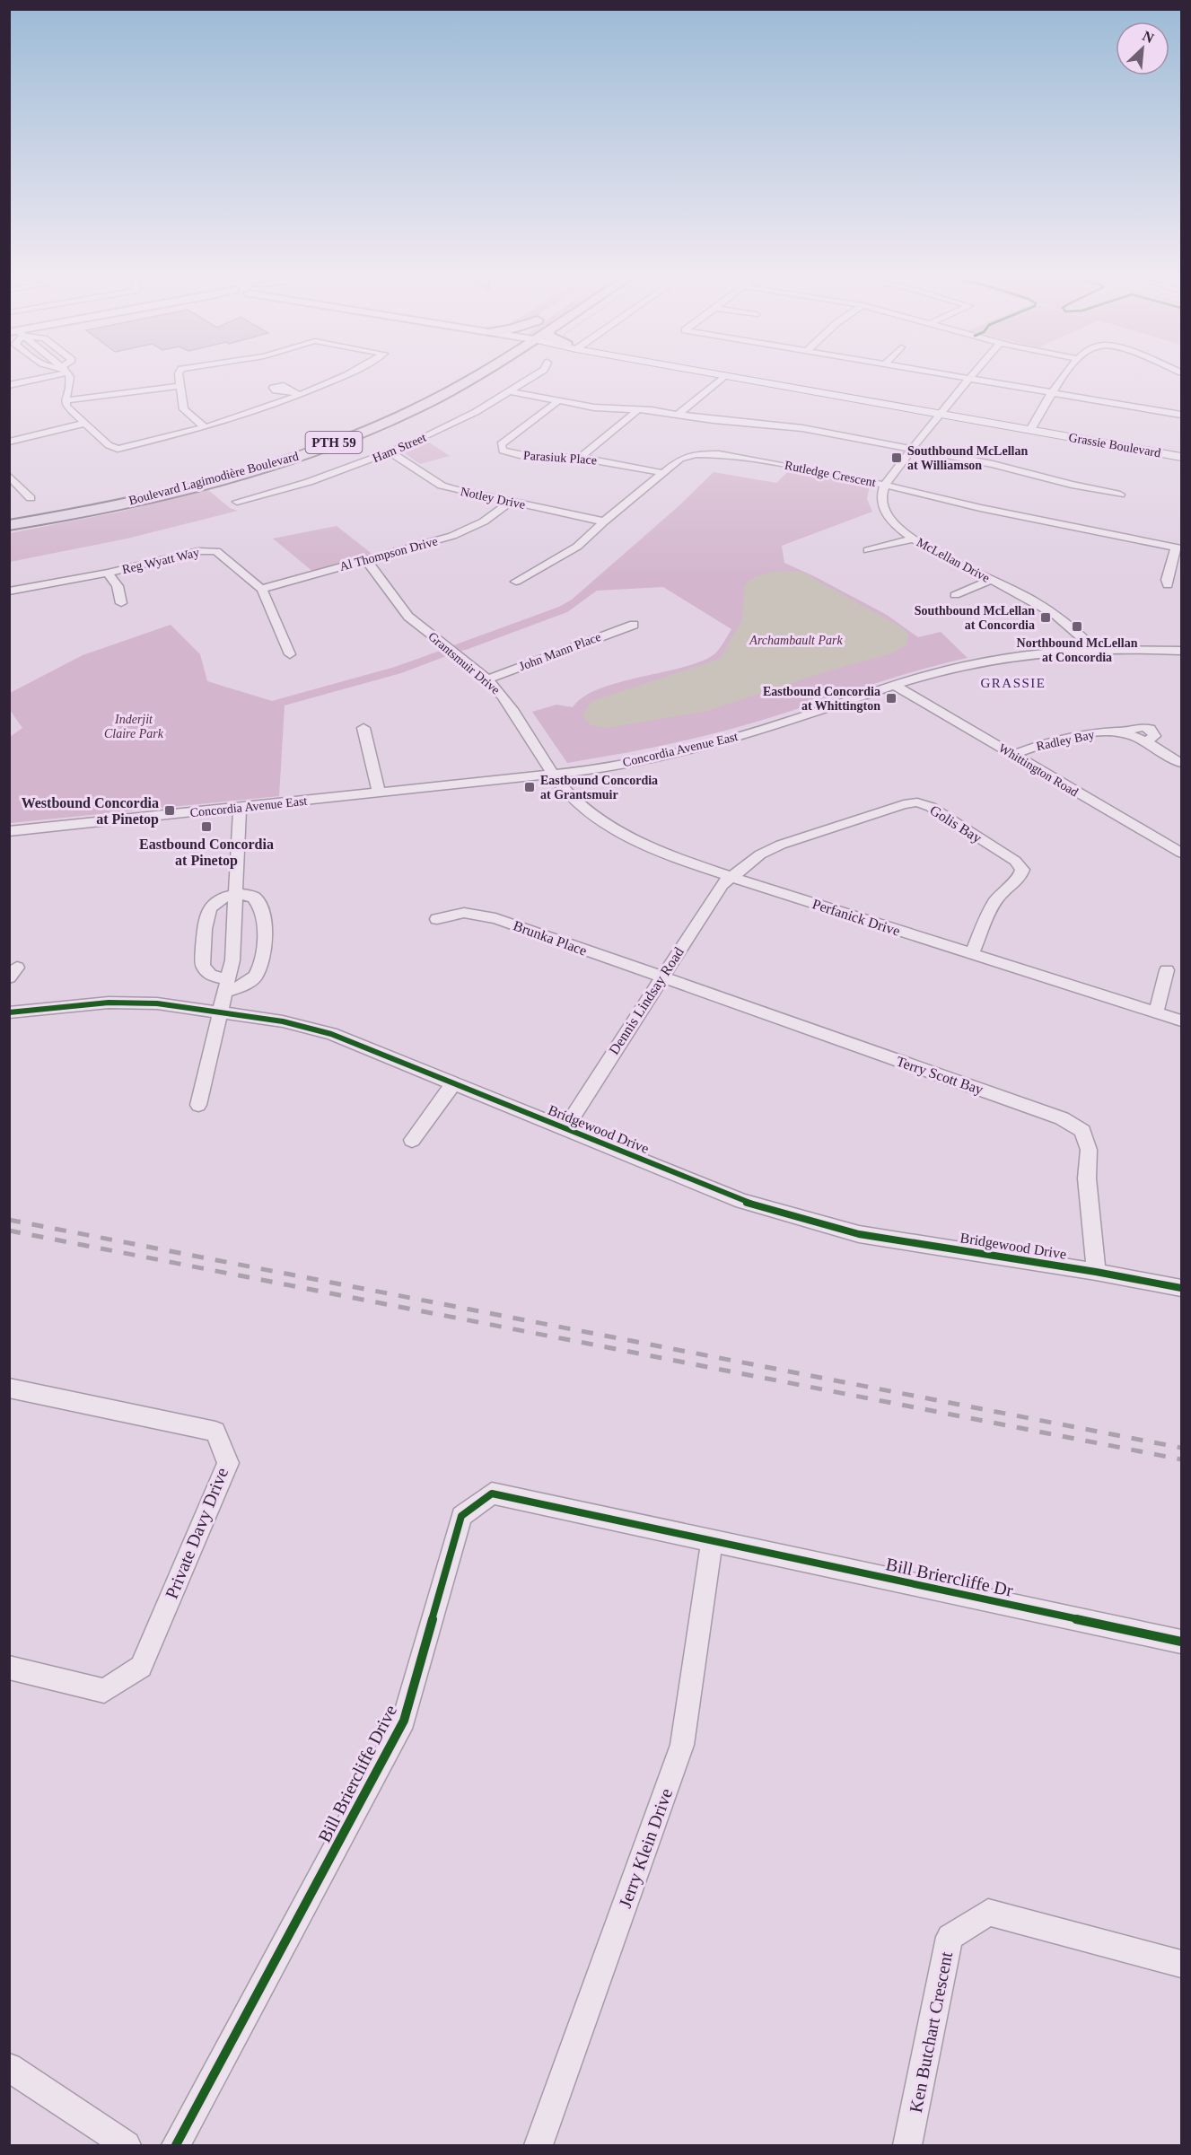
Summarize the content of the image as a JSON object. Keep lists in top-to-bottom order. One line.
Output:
{"streets":{"main road":["PTH 59","Grassie Boulevard","Boulevard Lagimodière Boulevard"],"street":["Ham Street","Parasiuk Place","Rutledge Crescent","Notley Drive","Al Thompson Drive","McLellan Drive","Reg Wyatt Way","John Mann Place","Grantsmuir Drive","Radley Bay","Concordia Avenue East","Whittington Road","Golis Bay","Perfanick Drive","Brunka Place","Dennis Lindsay Road","Terry Scott Bay","Bridgewood Drive","Private Davy Drive","Bill Briercliffe Dr","Bill Briercliffe Drive","Jerry Klein Drive","Ken Butchart Crescent"]},"crossings":[["Ham Street","Notley Drive"],["Parasiuk Place","Rutledge Crescent"],["Rutledge Crescent","Notley Drive"],["Rutledge Crescent","McLellan Drive"],["Notley Drive","Al Thompson Drive"],["Al Thompson Drive","Reg Wyatt Way"],["Al Thompson Drive","Grantsmuir Drive"],["McLellan Drive","Concordia Avenue East"],["John Mann Place","Grantsmuir Drive"],["Grantsmuir Drive","Concordia Avenue East"],["Grantsmuir Drive","Perfanick Drive"],["Radley Bay","Whittington Road"],["Concordia Avenue East","Whittington Road"],["Concordia Avenue East","Perfanick Drive"],["Golis Bay","Perfanick Drive"],["Golis Bay","Dennis Lindsay Road"],["Perfanick Drive","Dennis Lindsay Road"],["Brunka Place","Dennis Lindsay Road"],["Brunka Place","Terry Scott Bay"],["Dennis Lindsay Road","Terry Scott Bay"],["Dennis Lindsay Road","Bridgewood Drive"],["Terry Scott Bay","Bridgewood Drive"],["Bill Briercliffe Dr","Bill Briercliffe Drive"],["Bill Briercliffe Dr","Jerry Klein Drive"],["Bill Briercliffe Drive","Jerry Klein Drive"]],"districts":["GRASSIE"],"parks":["Archambault Park","Inderjit Claire Park"],"places":{"transit":["Southbound McLellan at Williamson","Southbound McLellan at Concordia","Northbound McLellan at Concordia","Eastbound Concordia at Whittington","Eastbound Concordia at Grantsmuir","Westbound Concordia at Pinetop","Eastbound Concordia at Pinetop"]},"north":"top right"}
